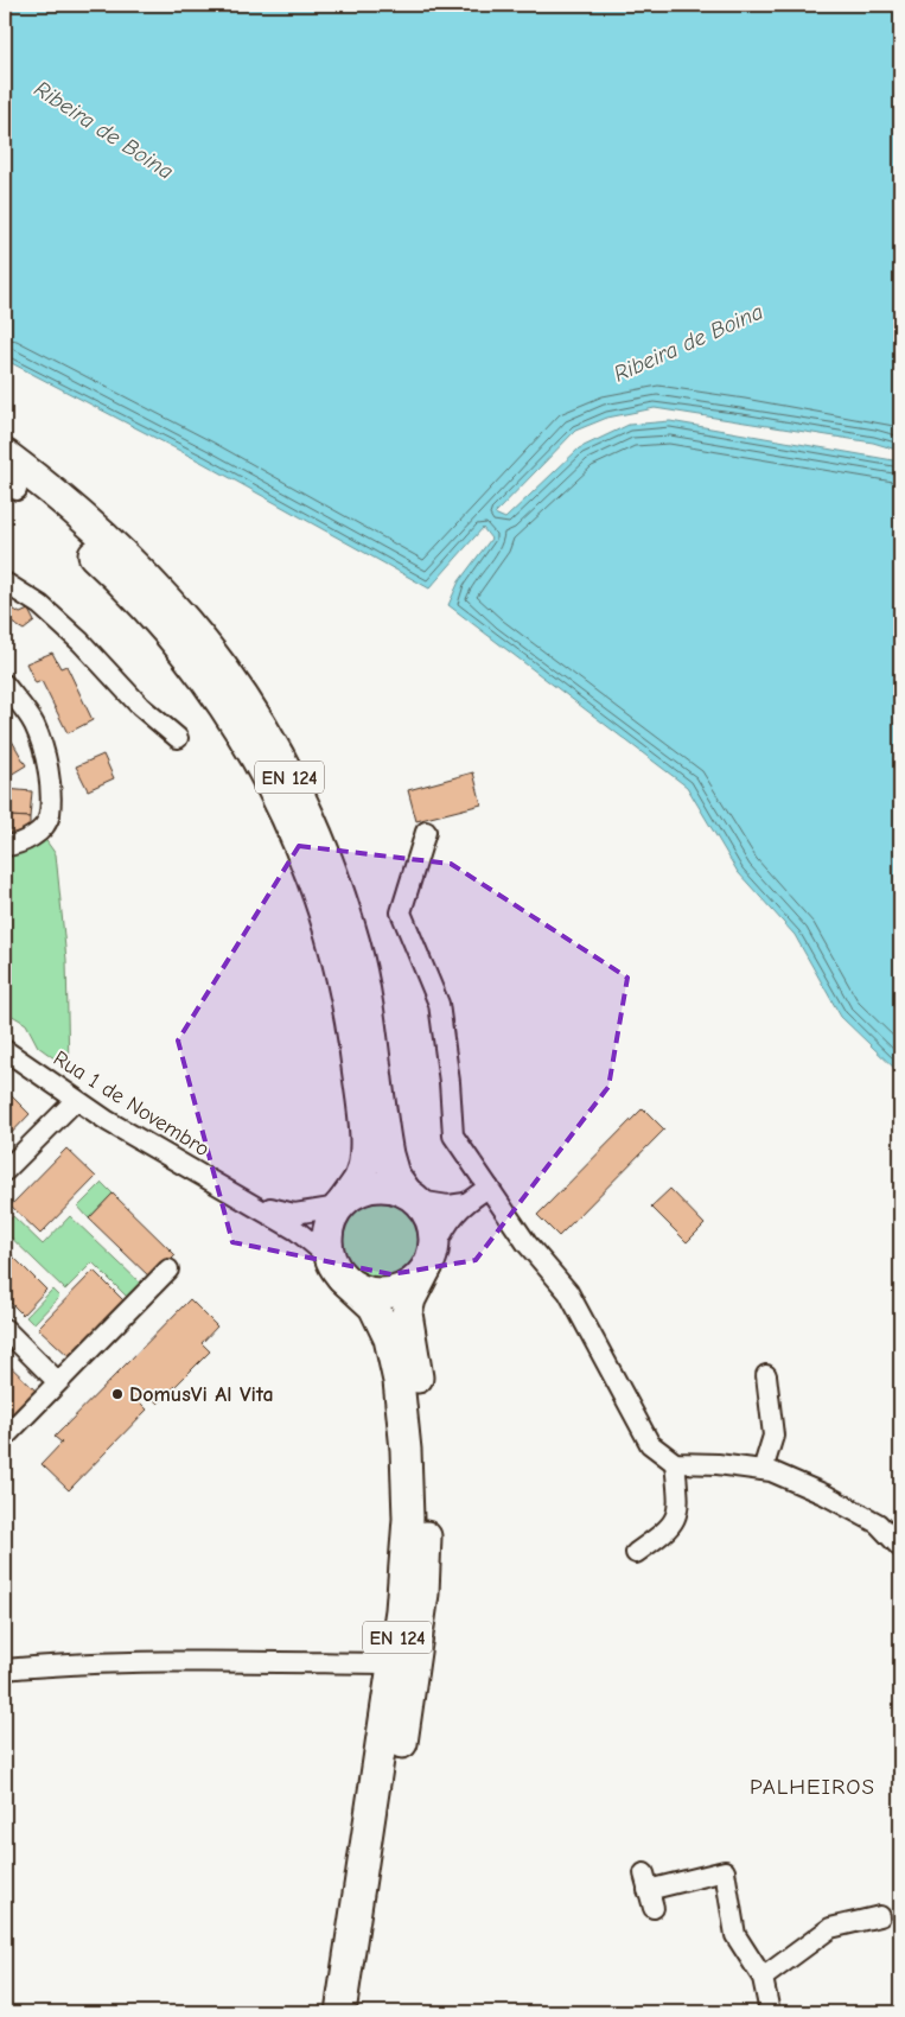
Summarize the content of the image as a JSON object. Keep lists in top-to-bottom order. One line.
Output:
{"streets":{"main road":["EN 124"],"street":["Rua 1 de Novembro"]},"districts":["PALHEIROS"],"water":["Ribeira de Boina"],"places":["DomusVi Al Vita"]}
